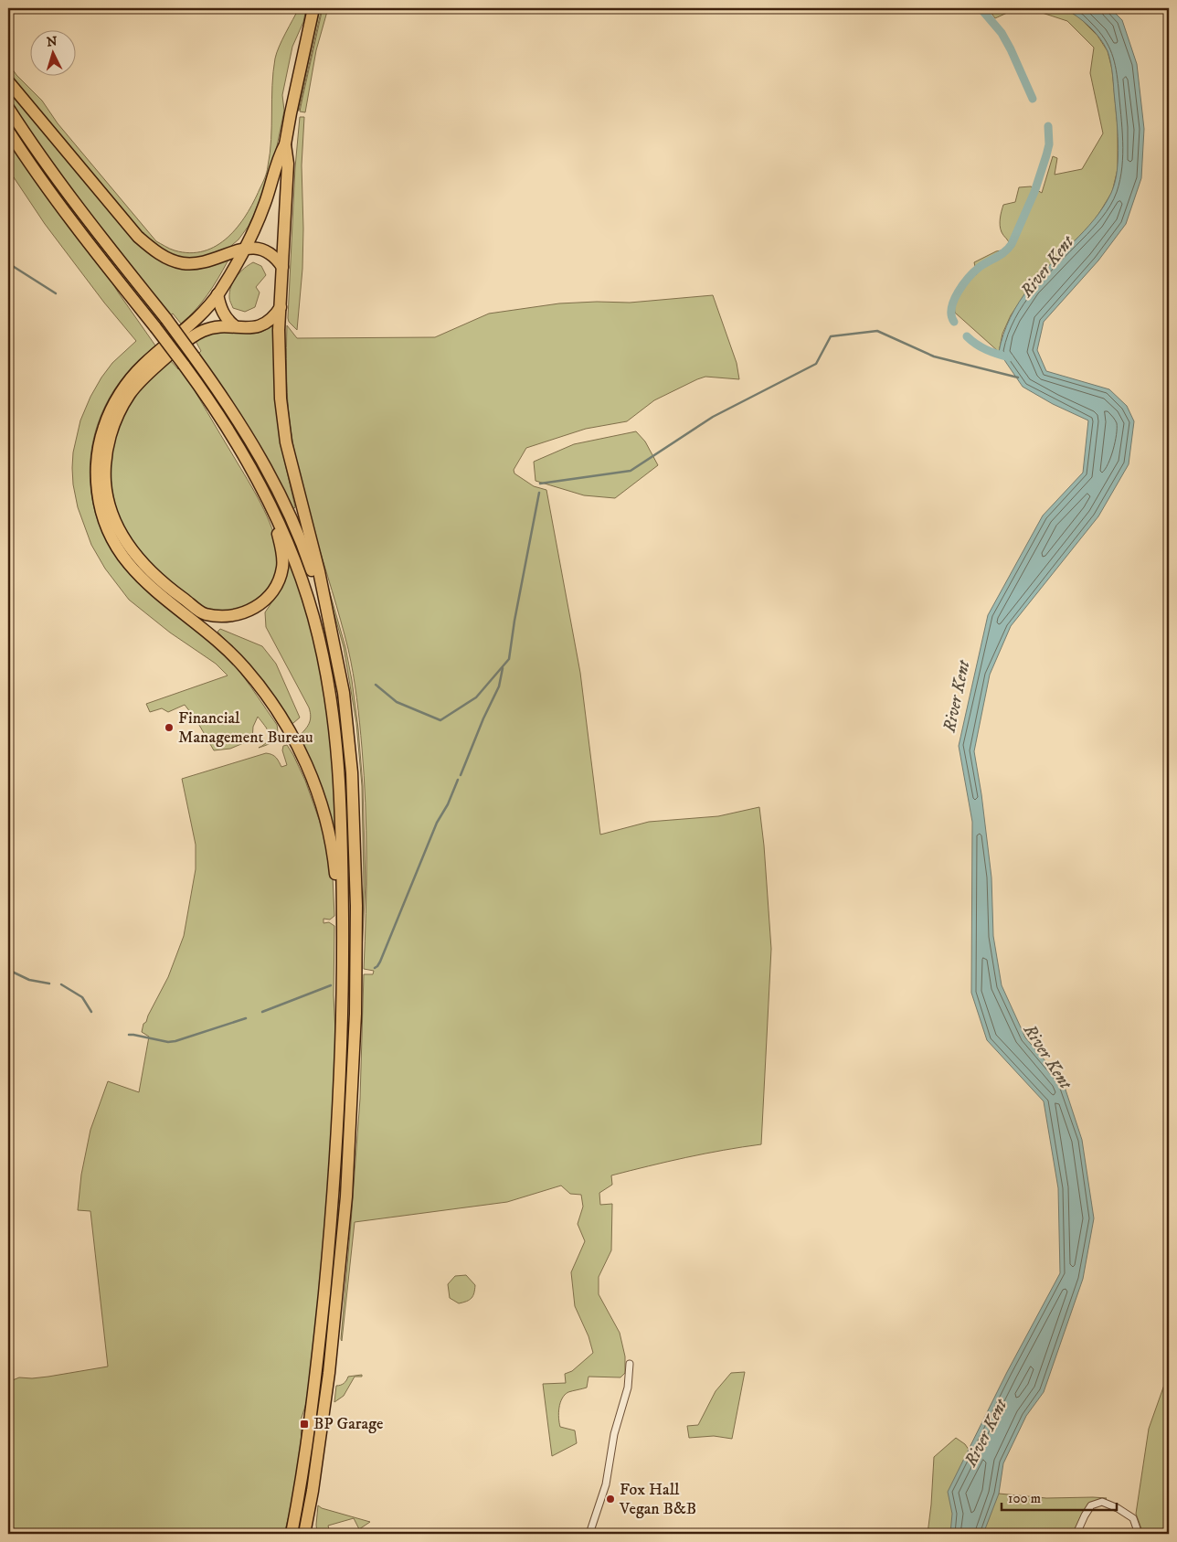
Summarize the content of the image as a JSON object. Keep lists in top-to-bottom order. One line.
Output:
{"water":["River Kent"],"places":{"other":["Financial Management Bureau","Fox Hall Vegan B&B"],"transit":["BP Garage"]},"scale_bar":"100 m","north":"top"}
